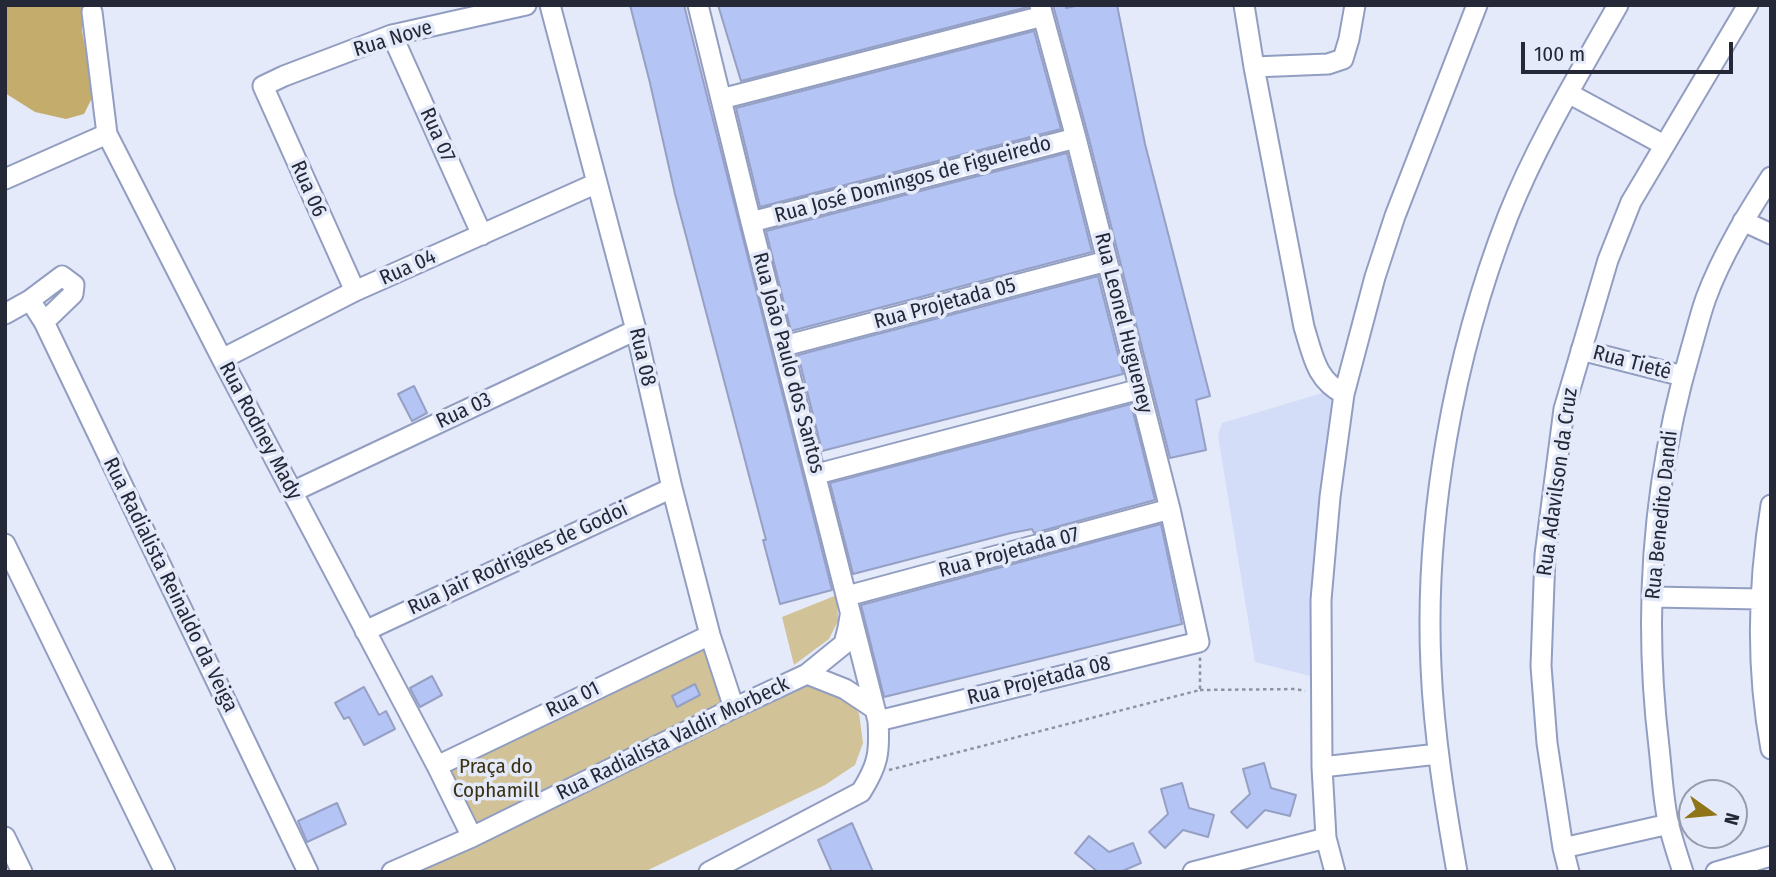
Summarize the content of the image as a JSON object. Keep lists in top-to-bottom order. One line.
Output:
{"streets":{"street":["Rua Nove","Rua 07","Rua José Domingos de Figueiredo","Rua 06","Rua 04","Rua Projetada 05","Rua Leonel Hugueney","Rua 08","Rua João Paulo dos Santos","Rua Tietê","Rua 03","Rua Rodney Mady","Rua Adavilson da Cruz","Rua Benedito Dandi","Rua Projetada 07","Rua Jair Rodrigues de Godoi","Rua Radialista Reinaldo da Veiga","Rua Projetada 08","Rua 01","Rua Radialista Valdir Morbeck"]},"crossings":[["Rua Nove","Rua 07"],["Rua Nove","Rua 06"],["Rua 07","Rua 04"],["Rua José Domingos de Figueiredo","Rua Leonel Hugueney"],["Rua José Domingos de Figueiredo","Rua João Paulo dos Santos"],["Rua 06","Rua 04"],["Rua 04","Rua 08"],["Rua 04","Rua Rodney Mady"],["Rua Projetada 05","Rua Leonel Hugueney"],["Rua Projetada 05","Rua João Paulo dos Santos"],["Rua Leonel Hugueney","Rua Projetada 07"],["Rua Leonel Hugueney","Rua Projetada 08"],["Rua 08","Rua 03"],["Rua 08","Rua Jair Rodrigues de Godoi"],["Rua 08","Rua 01"],["Rua 08","Rua Radialista Valdir Morbeck"],["Rua João Paulo dos Santos","Rua Projetada 07"],["Rua João Paulo dos Santos","Rua Projetada 08"],["Rua João Paulo dos Santos","Rua Radialista Valdir Morbeck"],["Rua Tietê","Rua Adavilson da Cruz"],["Rua Tietê","Rua Benedito Dandi"],["Rua 03","Rua Rodney Mady"],["Rua Rodney Mady","Rua Jair Rodrigues de Godoi"],["Rua Rodney Mady","Rua 01"],["Rua Rodney Mady","Rua Radialista Valdir Morbeck"],["Rua Projetada 08","Rua Radialista Valdir Morbeck"]],"parks":["Praça do Cophamill"],"scale_bar":"100 m","north":"right"}
